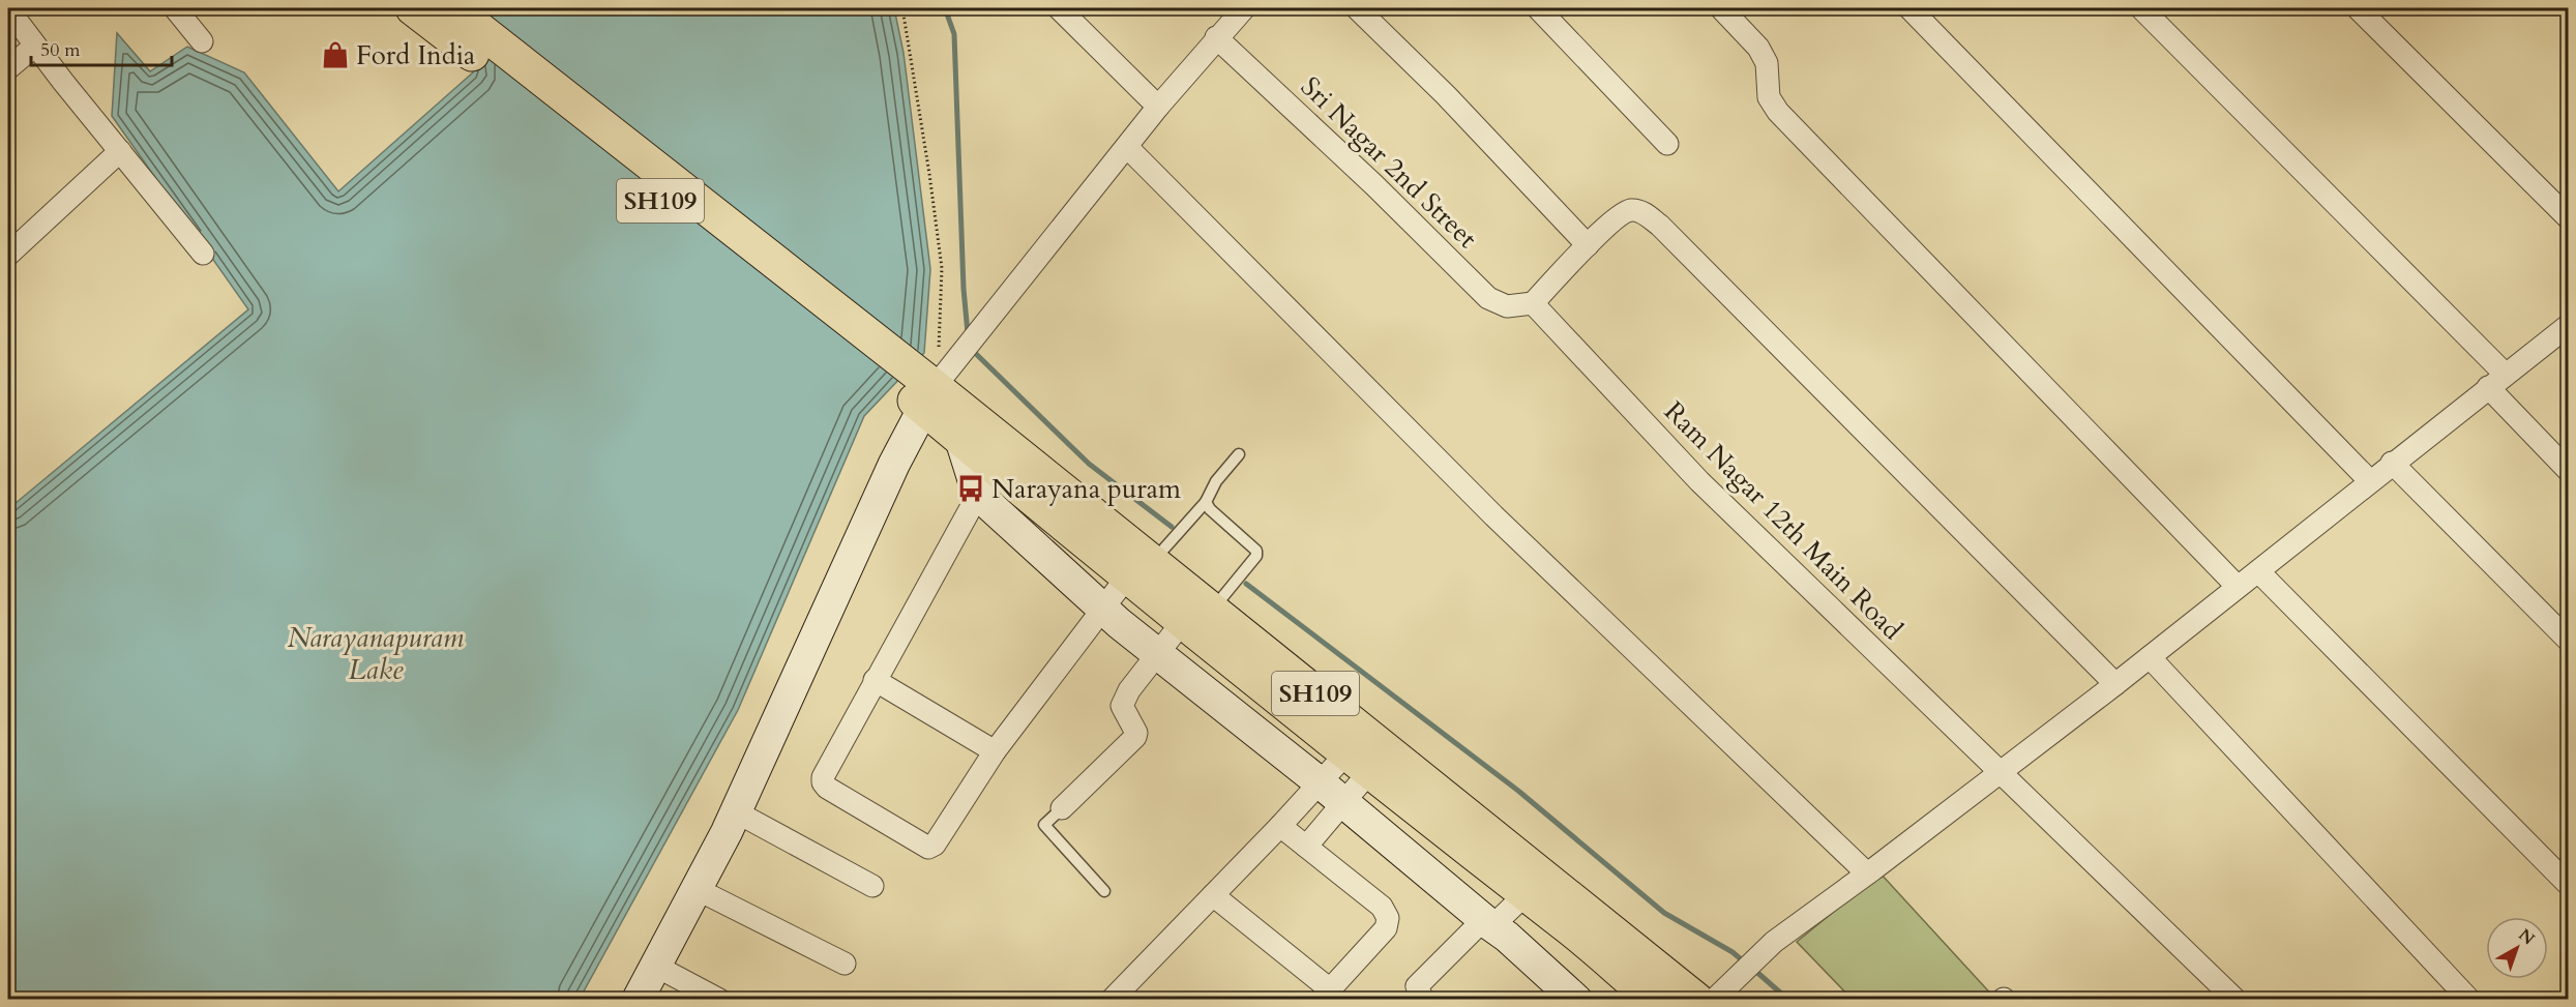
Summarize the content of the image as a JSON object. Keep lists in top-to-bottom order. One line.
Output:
{"streets":{"main road":["SH109"],"street":["Sri Nagar 2nd Street","Ram Nagar 12th Main Road"]},"crossings":[["Sri Nagar 2nd Street","Ram Nagar 12th Main Road"]],"water":["Narayanapuram Lake"],"places":{"shop":["Ford India"],"bus stop":["Narayana puram"]},"scale_bar":"50 m","north":"top right"}
